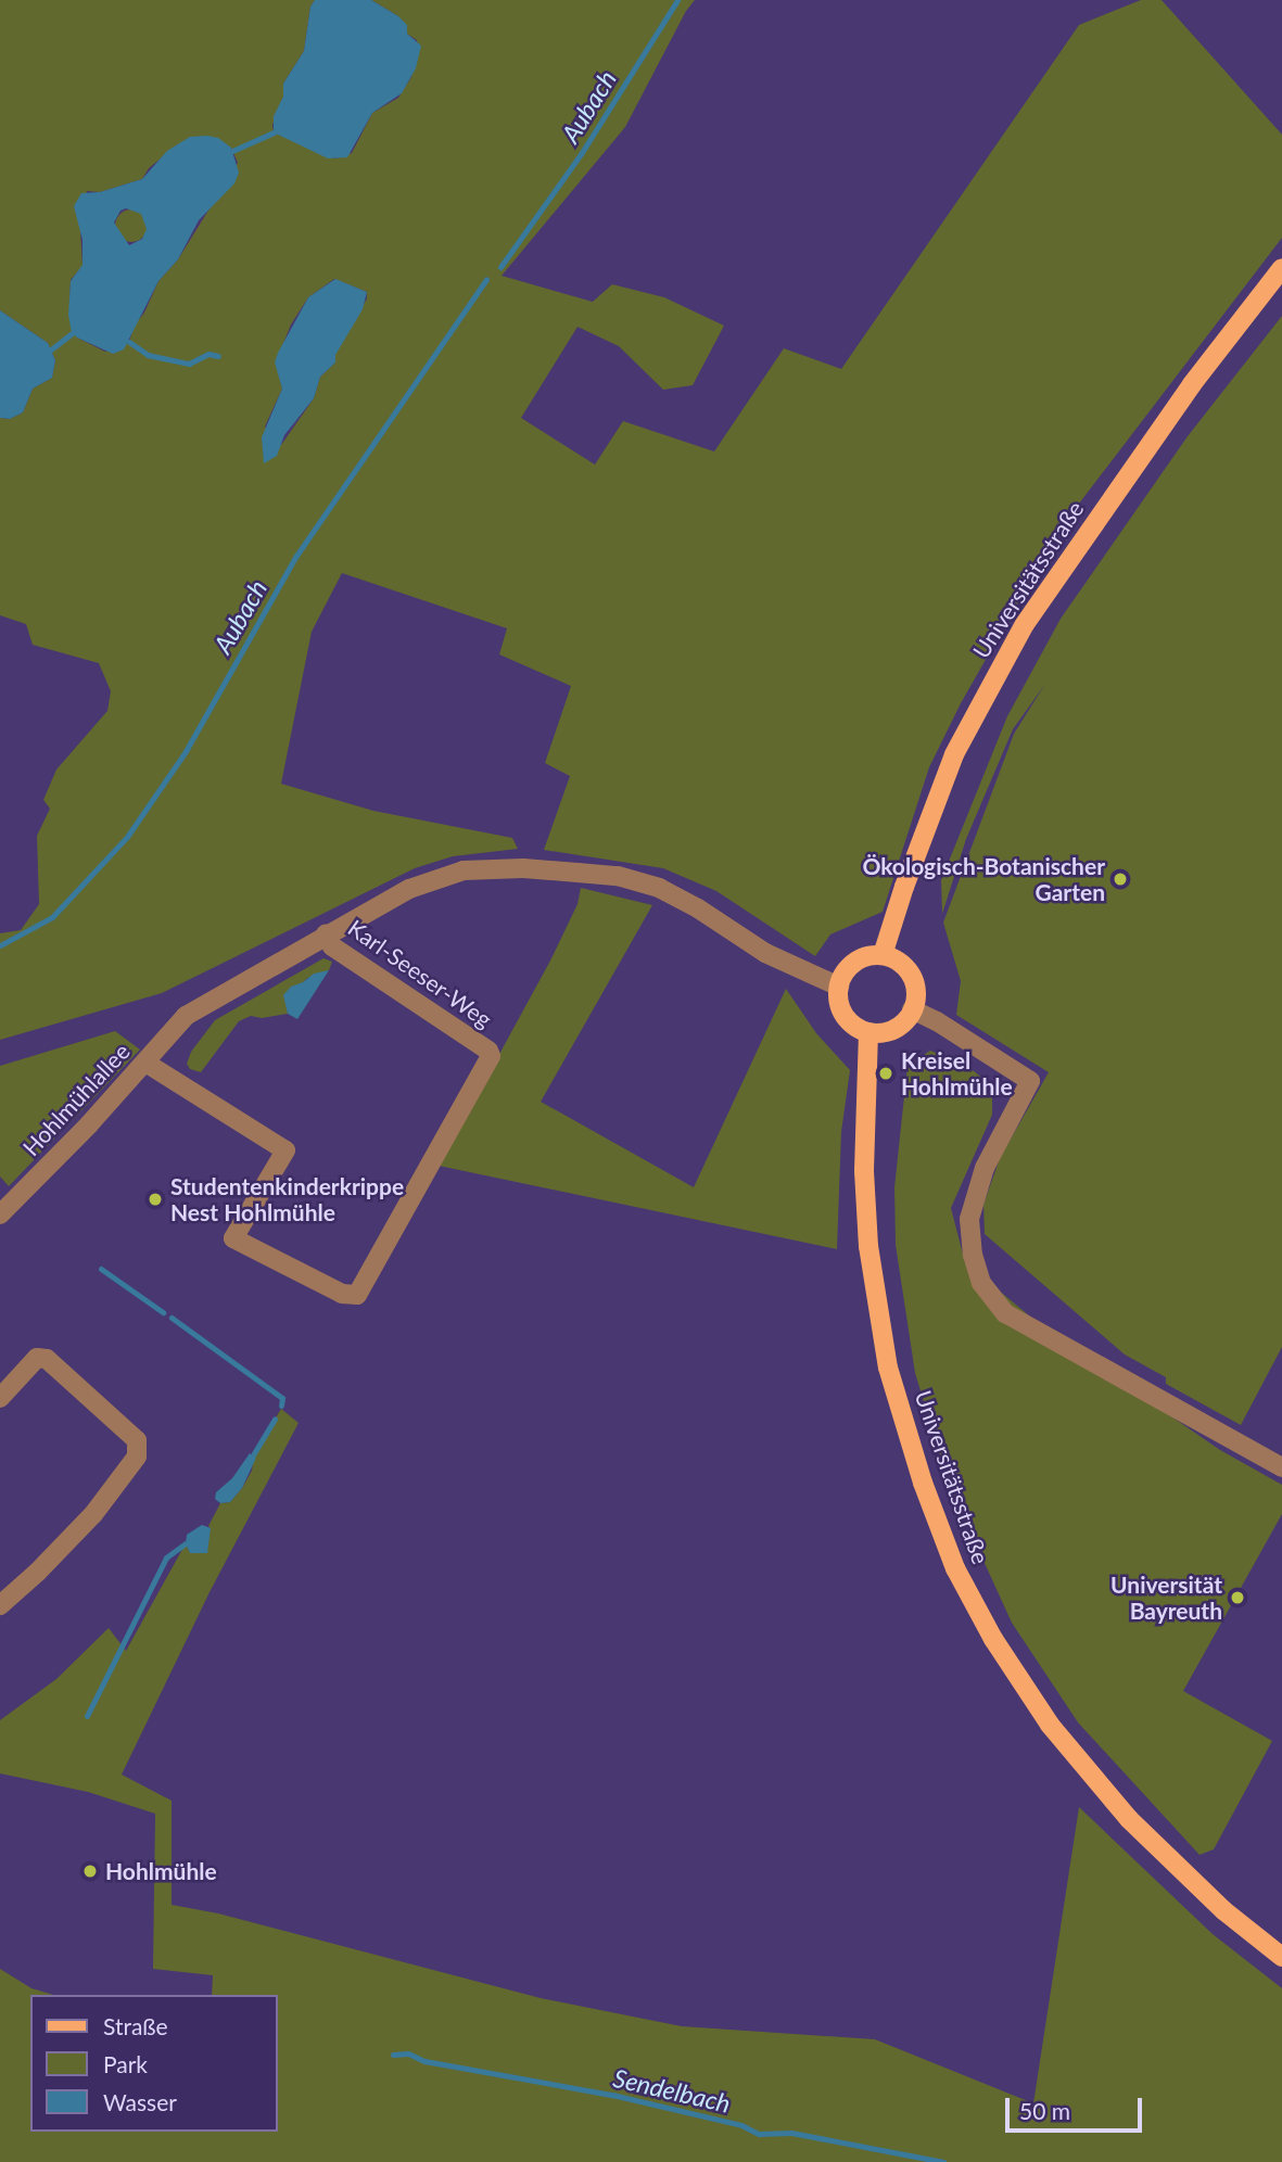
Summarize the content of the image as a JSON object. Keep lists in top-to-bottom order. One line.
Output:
{"streets":{"main road":["Universitätsstraße"],"street":["Karl-Seeser-Weg","Hohlmühlallee"]},"crossings":[["Universitätsstraße","Hohlmühlallee"],["Karl-Seeser-Weg","Hohlmühlallee"]],"water":["Aubach","Sendelbach"],"places":["Ökologisch-Botanischer Garten","Kreisel Hohlmühle","Studentenkinderkrippe Nest Hohlmühle","Universität Bayreuth","Hohlmühle"],"legend":["Straße","Park","Wasser"],"scale_bar":"50 m"}
